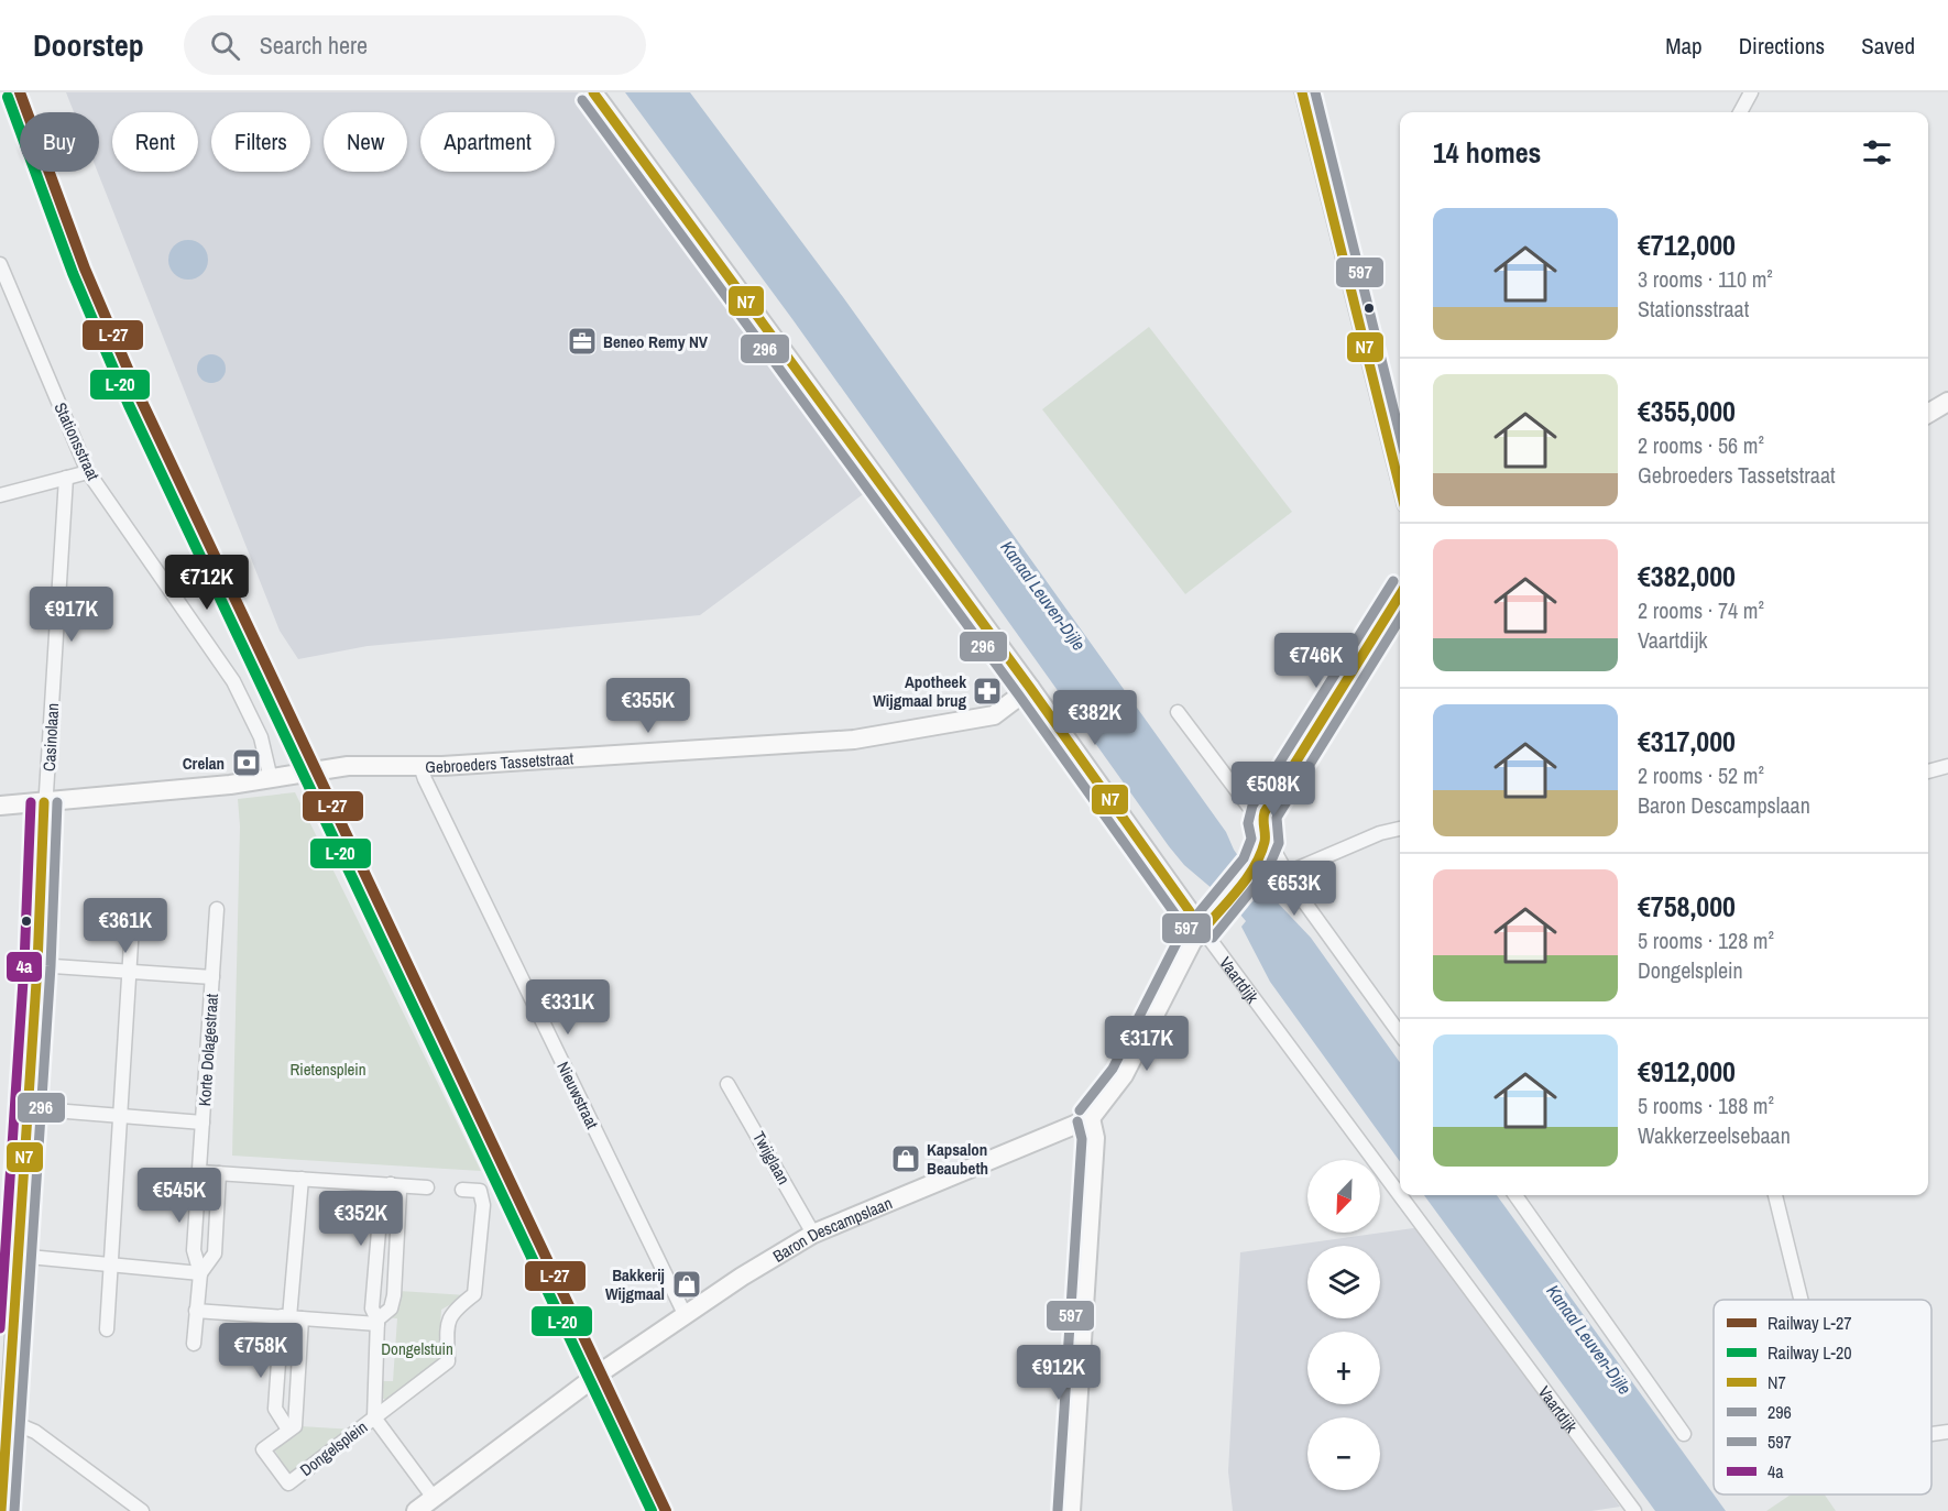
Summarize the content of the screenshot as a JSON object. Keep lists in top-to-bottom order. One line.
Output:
{"streets":{"street":["Stationsstraat","Casinolaan","Gebroeders Tassetstraat","Vaartdijk","Korte Dolagestraat","Nieuwstraat","Twijglaan","Baron Descampslaan","Dongelsplein"]},"crossings":[["Stationsstraat","Gebroeders Tassetstraat"],["Casinolaan","Gebroeders Tassetstraat"],["Casinolaan","Korte Dolagestraat"],["Gebroeders Tassetstraat","Vaartdijk"],["Gebroeders Tassetstraat","Nieuwstraat"],["Nieuwstraat","Baron Descampslaan"],["Twijglaan","Baron Descampslaan"]],"water":["Kanaal Leuven-Dijle"],"parks":["Rietensplein","Dongelstuin"],"places":{"office":["Beneo Remy NV"],"pharmacy":["Apotheek Wijgmaal brug"],"bank":["Crelan"],"shop":["Kapsalon Beaubeth","Bakkerij Wijgmaal"]},"lines":["rail line L-27","transit line N7","transit line 597","rail line L-20","transit line 296","transit line 4a"],"legend":["Railway L-27","Railway L-20","N7","296","597","4a"],"north":"bottom left","page":{"header":"Doorstep","search":"Search here","nav":["Map","Directions","Saved"],"chip":["Buy","Rent","Filters","New","Apartment"],"heading":"14 homes","list":[{"name":"€712,000","note":"3 rooms · 110 m² · Stationsstraat"},{"name":"€355,000","note":"2 rooms · 56 m² · Gebroeders Tassetstraat"},{"name":"€382,000","note":"2 rooms · 74 m² · Vaartdijk"},{"name":"€317,000","note":"2 rooms · 52 m² · Baron Descampslaan"},{"name":"€758,000","note":"5 rooms · 128 m² · Dongelsplein"},{"name":"€912,000","note":"5 rooms · 188 m² · Wakkerzeelsebaan"}],"price":["€712K","€917K","€746K","€355K","€382K","€508K","€653K","€361K","€331K","€317K","€545K","€352K","€758K","€912K"],"map_buttons":["+","−"]}}
